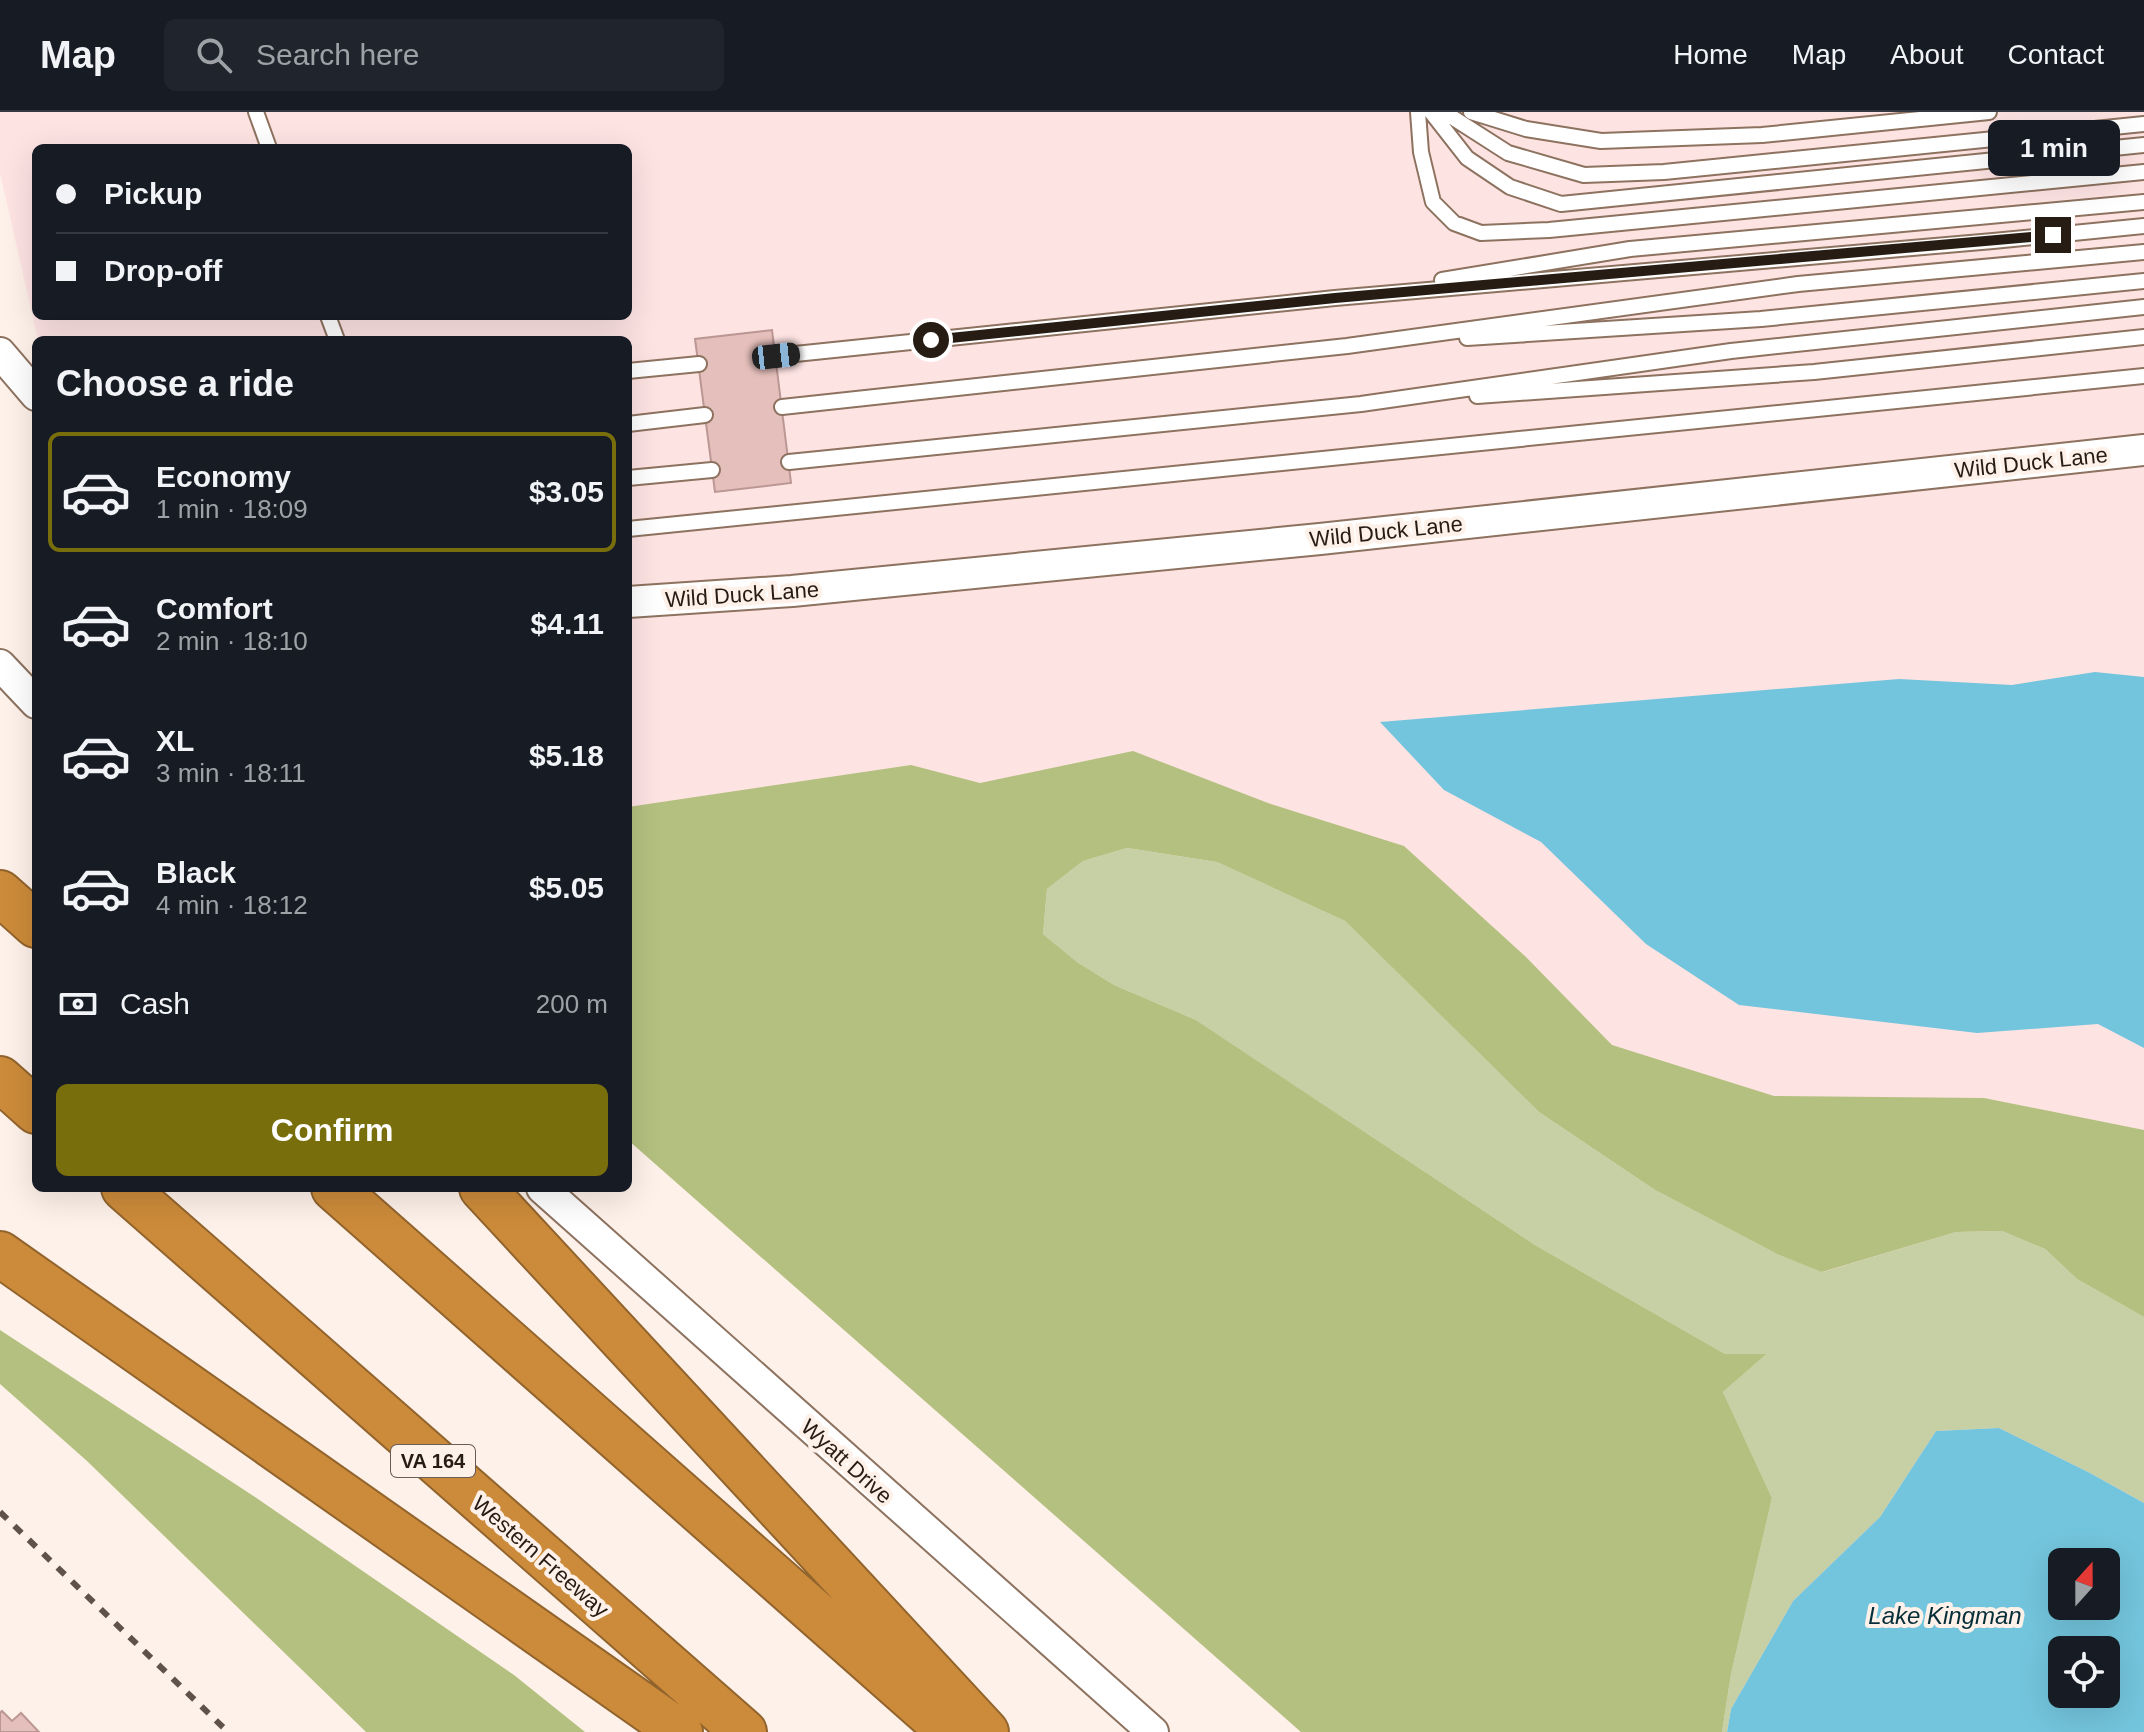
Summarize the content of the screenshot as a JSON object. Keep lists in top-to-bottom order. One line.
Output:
{"streets":{"highway":["VA 164","Western Freeway"],"street":["Wild Duck Lane","Wyatt Drive"]},"water":["Lake Kingman"],"north":"top","page":{"header":"Map","search":"Search here","nav":["Home","Map","About","Contact"],"bubble":"1 min","banner":["Pickup","Drop-off"],"heading":"Choose a ride","list":[{"name":"Economy","note":"1 min · 18:09","value":"$3.05"},{"name":"Comfort","note":"2 min · 18:10","value":"$4.11"},{"name":"XL","note":"3 min · 18:11","value":"$5.18"},{"name":"Black","note":"4 min · 18:12","value":"$5.05"}],"pay":["Cash","200 m"],"buttons":"Confirm"}}
